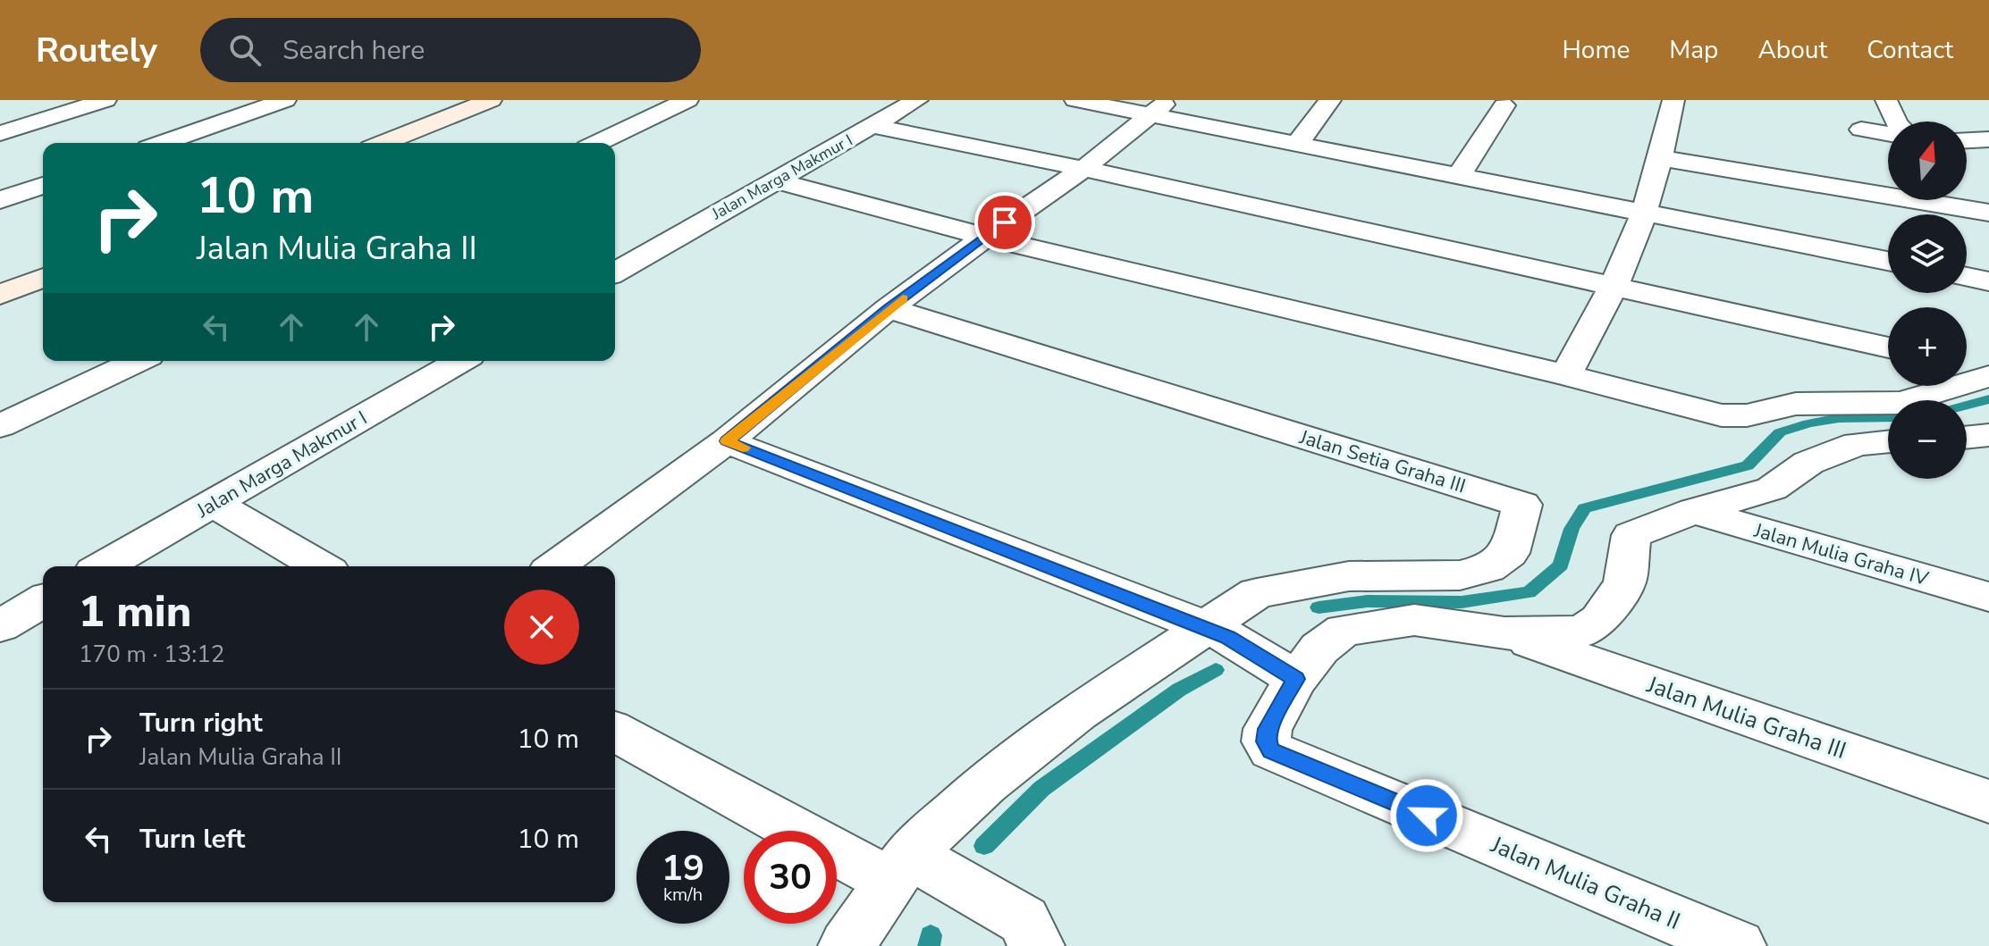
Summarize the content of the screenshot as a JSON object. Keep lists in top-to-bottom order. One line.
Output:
{"streets":{"street":["Jalan Marga Makmur I","Jalan Setia Graha III","Jalan Mulia Graha IV","Jalan Mulia Graha III","Jalan Mulia Graha II"]},"north":"top","page":{"header":"Routely","search":"Search here","nav":["Home","Map","About","Contact"],"map_buttons":["+","−"],"turn":["10 m","Jalan Mulia Graha II"],"heading":["1 min","170 m · 13:12"],"list":[{"name":"Turn right","note":"Jalan Mulia Graha II","value":"10 m"},{"name":"Turn left","value":"10 m"}],"speed":"19 km/h","limit":"30"}}
